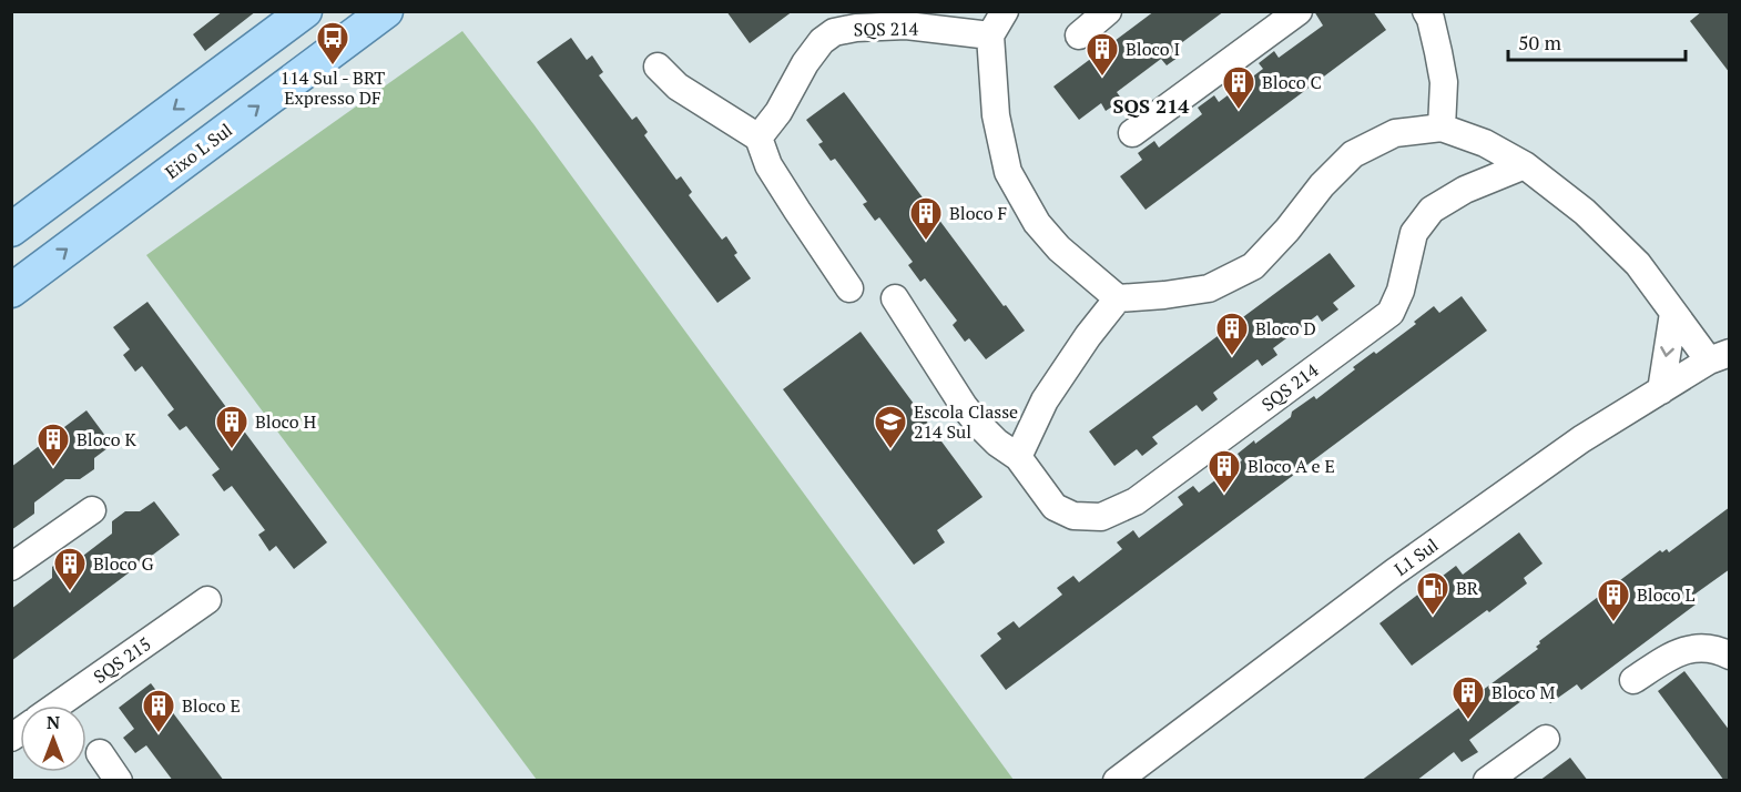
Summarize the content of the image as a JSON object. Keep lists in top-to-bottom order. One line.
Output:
{"streets":{"main road":["Eixo L Sul"],"street":["SQS 214","L1 Sul","SQS 215"]},"districts":["SQS 214"],"places":{"bus stop":["114 Sul - BRT Expresso DF"],"building":["Bloco I","Bloco C","Bloco F","Bloco D","Bloco H","Bloco K","Bloco A e E","Bloco G","Bloco L","Bloco M","Bloco E"],"school or university":["Escola Classe 214 Sul"],"fuel station":["BR"]},"scale_bar":"50 m","north":"top"}
